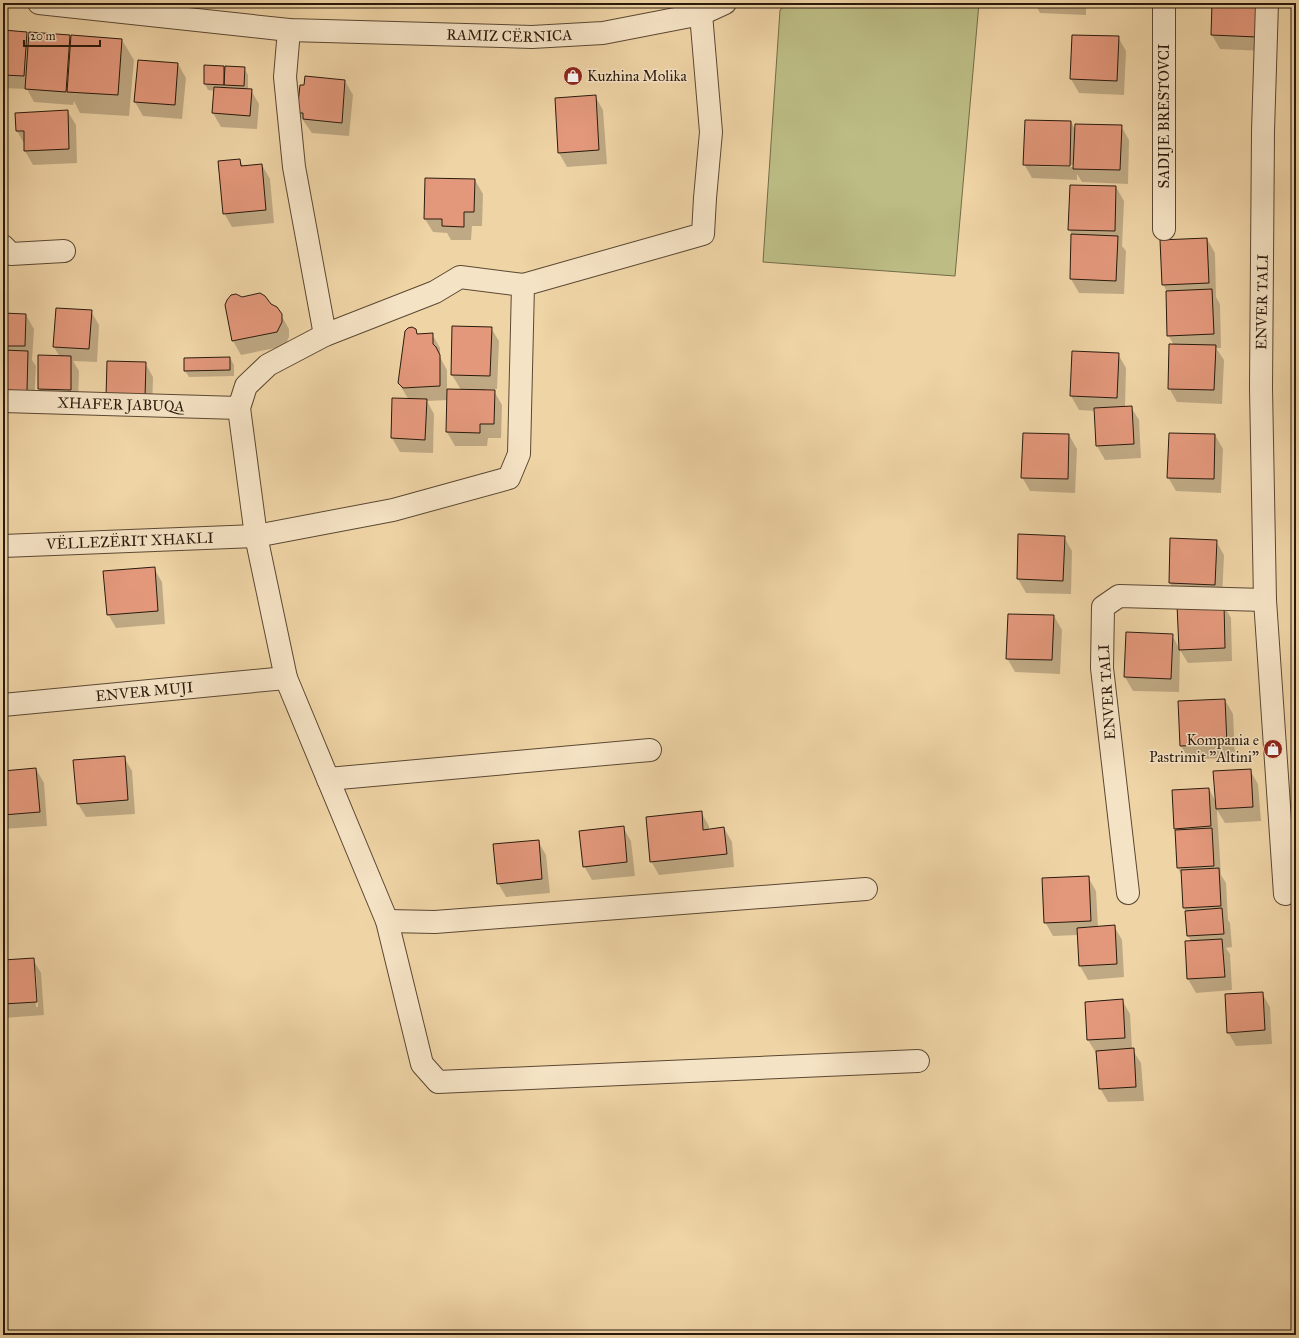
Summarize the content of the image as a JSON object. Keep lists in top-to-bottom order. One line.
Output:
{"streets":{"street":["RAMIZ CËRNICA","SADIJE BRESTOVCI","ENVER TALI","XHAFER JABUQA","VËLLEZËRIT XHAKLI","ENVER MUJI"]},"places":{"shop":["Kuzhina Molika","Kompania e Pastrimit \"Altini\""]},"scale_bar":"20 m"}
